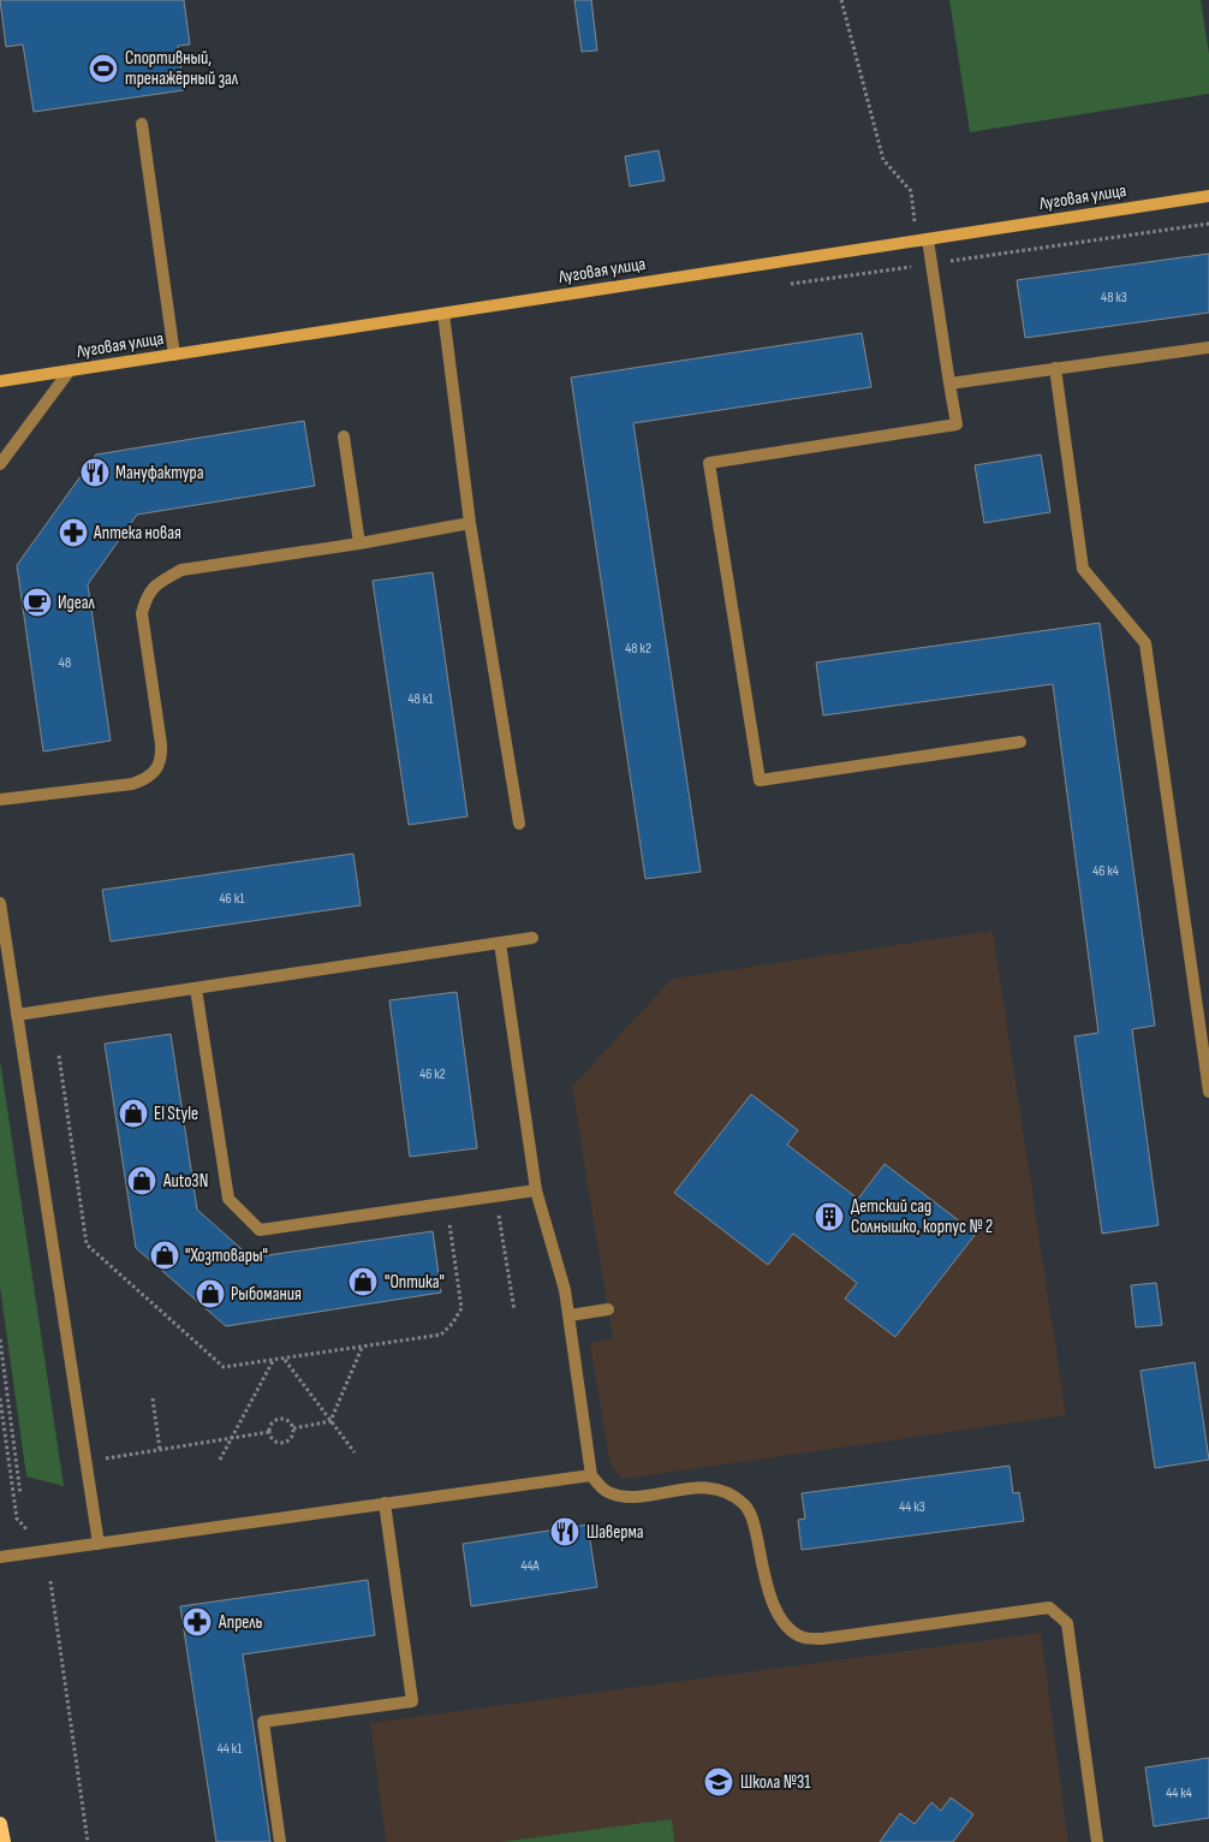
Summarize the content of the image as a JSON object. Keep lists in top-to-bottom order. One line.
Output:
{"streets":{"main road":["Луговая улица"]},"places":{"sports":["Спортивный, тренажёрный зал"],"restaurant":["Мануфактура","Шаверма"],"pharmacy":["Аптека новая","Апрель"],"cafe":["Идеал"],"shop":["El Style","Auto3N","\"Хозтовары\"","\"Оптика\"","Рыбомания"],"building":["Детский сад Солнышко, корпус № 2"],"school or university":["Школа №31"]},"house_numbers":["48 к3","48 к2","48","48 к1","46 к4","46 к1","46 к2","44 к3","44А","44 к1","44 к4"]}
